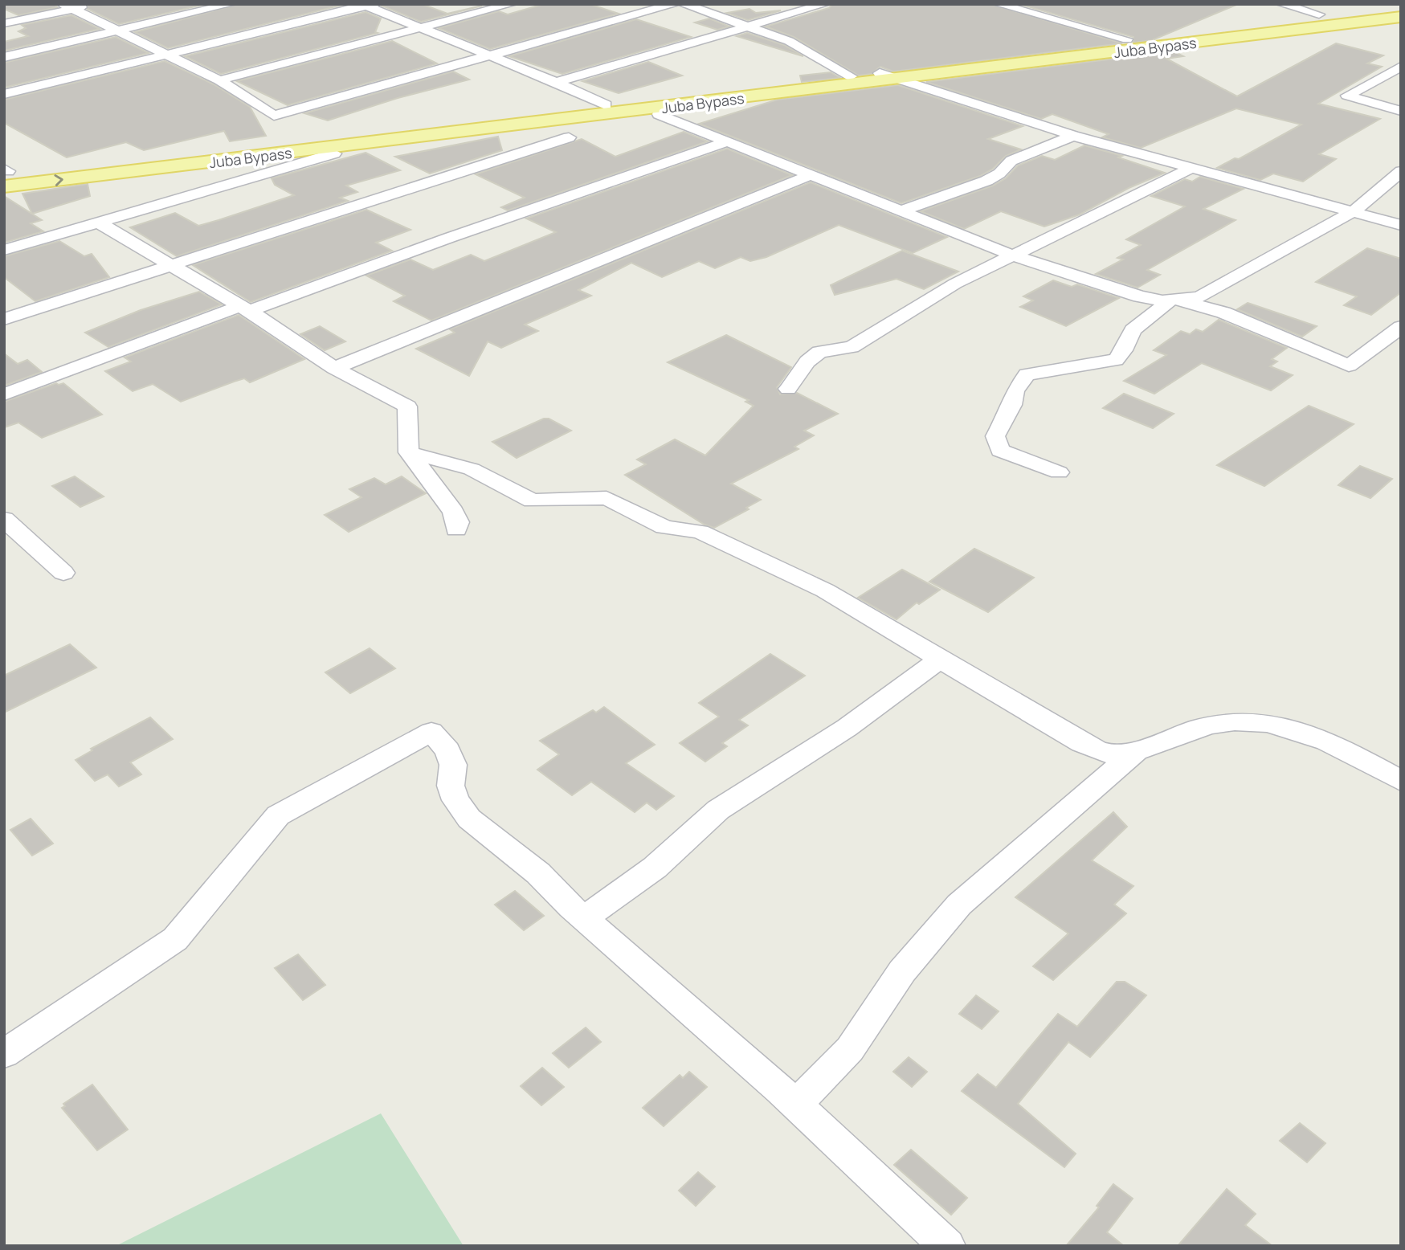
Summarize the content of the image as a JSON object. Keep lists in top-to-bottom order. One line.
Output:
{"streets":{"main road":["Juba Bypass"]}}
